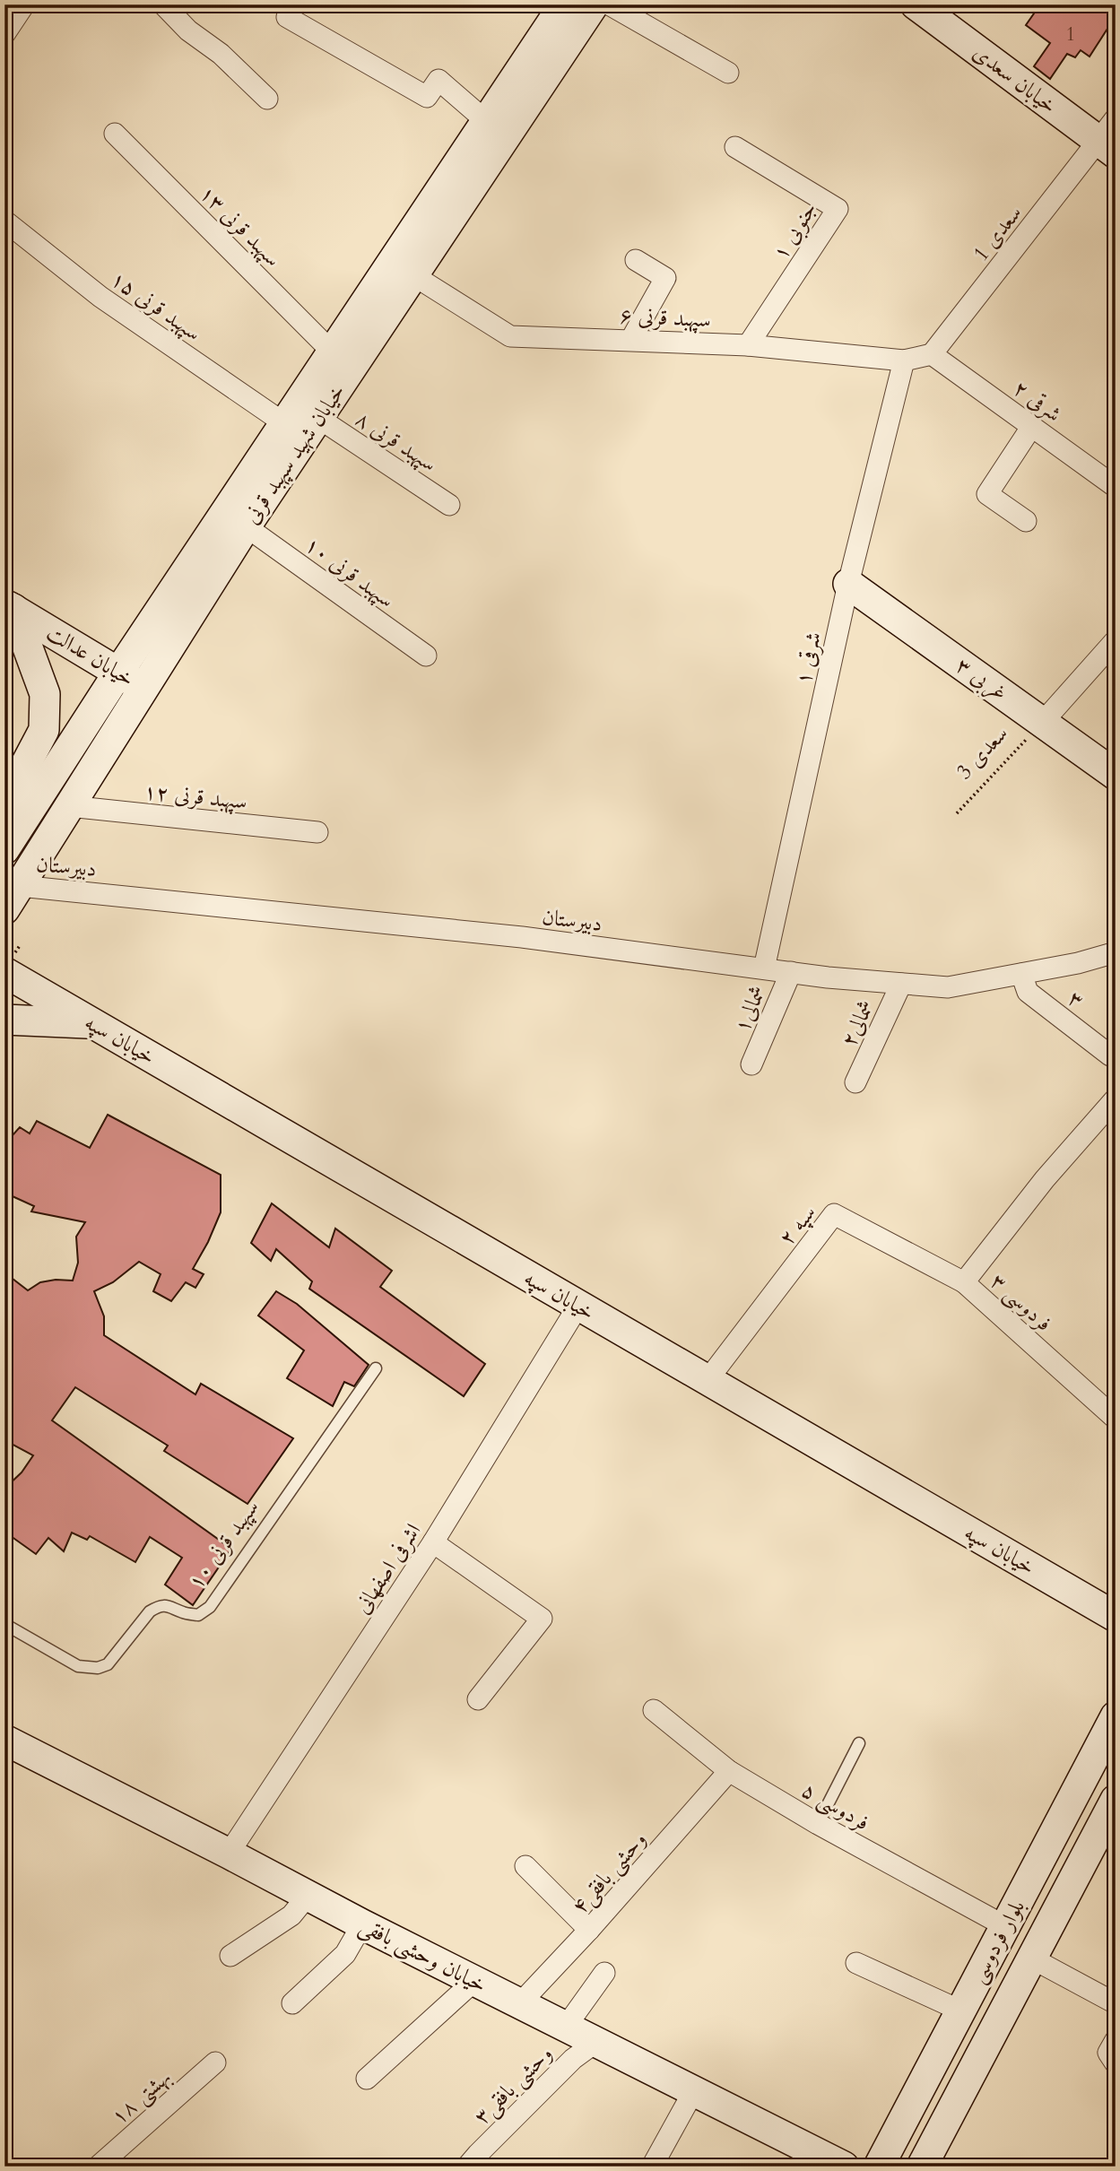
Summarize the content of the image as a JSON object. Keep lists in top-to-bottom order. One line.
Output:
{"streets":{"main road":["خیابان سعدی","خیابان شهید سپهبد قرنی","خیابان عدالت","۳ غربی","خیابان سپه","بلوار فردوسی","خیابان وحشی بافقی"],"street":["سپهبد قرنی ۱۳","۱ جنوبی","سعدی 1","سپهبد قرنی ۱۵","سپهبد قرنی ۶","شرقی ۲","سپهبد قرنی ۸","سپهبد قرنی ۱۰","شرقی ۱","سپهبد قرنی ۱۲","دبیرستان","۳","شمالی۱","شمالی۲","سپه ۲","فردوسی ۳","اشرفی اصفهانی","فردوسی ۵","وحشی بافقی۴","وحشی بافقی۳","بهشتی ۱۸"],"path":["سعدی 3"]},"crossings":[["خیابان سعدی","سعدی 1"],["سپهبد قرنی ۱۳","خیابان شهید سپهبد قرنی"],["۱ جنوبی","سپهبد قرنی ۶"],["سعدی 1","سپهبد قرنی ۶"],["سعدی 1","شرقی ۲"],["سپهبد قرنی ۱۵","خیابان شهید سپهبد قرنی"],["سپهبد قرنی ۶","شرقی ۲"],["سپهبد قرنی ۶","خیابان شهید سپهبد قرنی"],["سپهبد قرنی ۶","شرقی ۱"],["سپهبد قرنی ۸","خیابان شهید سپهبد قرنی"],["خیابان شهید سپهبد قرنی","سپهبد قرنی ۱۰"],["خیابان شهید سپهبد قرنی","خیابان عدالت"],["خیابان شهید سپهبد قرنی","سپهبد قرنی ۱۲"],["خیابان شهید سپهبد قرنی","دبیرستان"],["شرقی ۱","۳ غربی"],["شرقی ۱","دبیرستان"],["۳ غربی","سعدی 3"],["دبیرستان","۳"],["دبیرستان","شمالی۱"],["دبیرستان","شمالی۲"],["خیابان سپه","سپه ۲"],["خیابان سپه","اشرفی اصفهانی"],["سپه ۲","فردوسی ۳"],["اشرفی اصفهانی","خیابان وحشی بافقی"],["فردوسی ۵","وحشی بافقی۴"],["فردوسی ۵","بلوار فردوسی"],["وحشی بافقی۴","خیابان وحشی بافقی"],["خیابان وحشی بافقی","وحشی بافقی۳"]],"house_numbers":["1"]}
